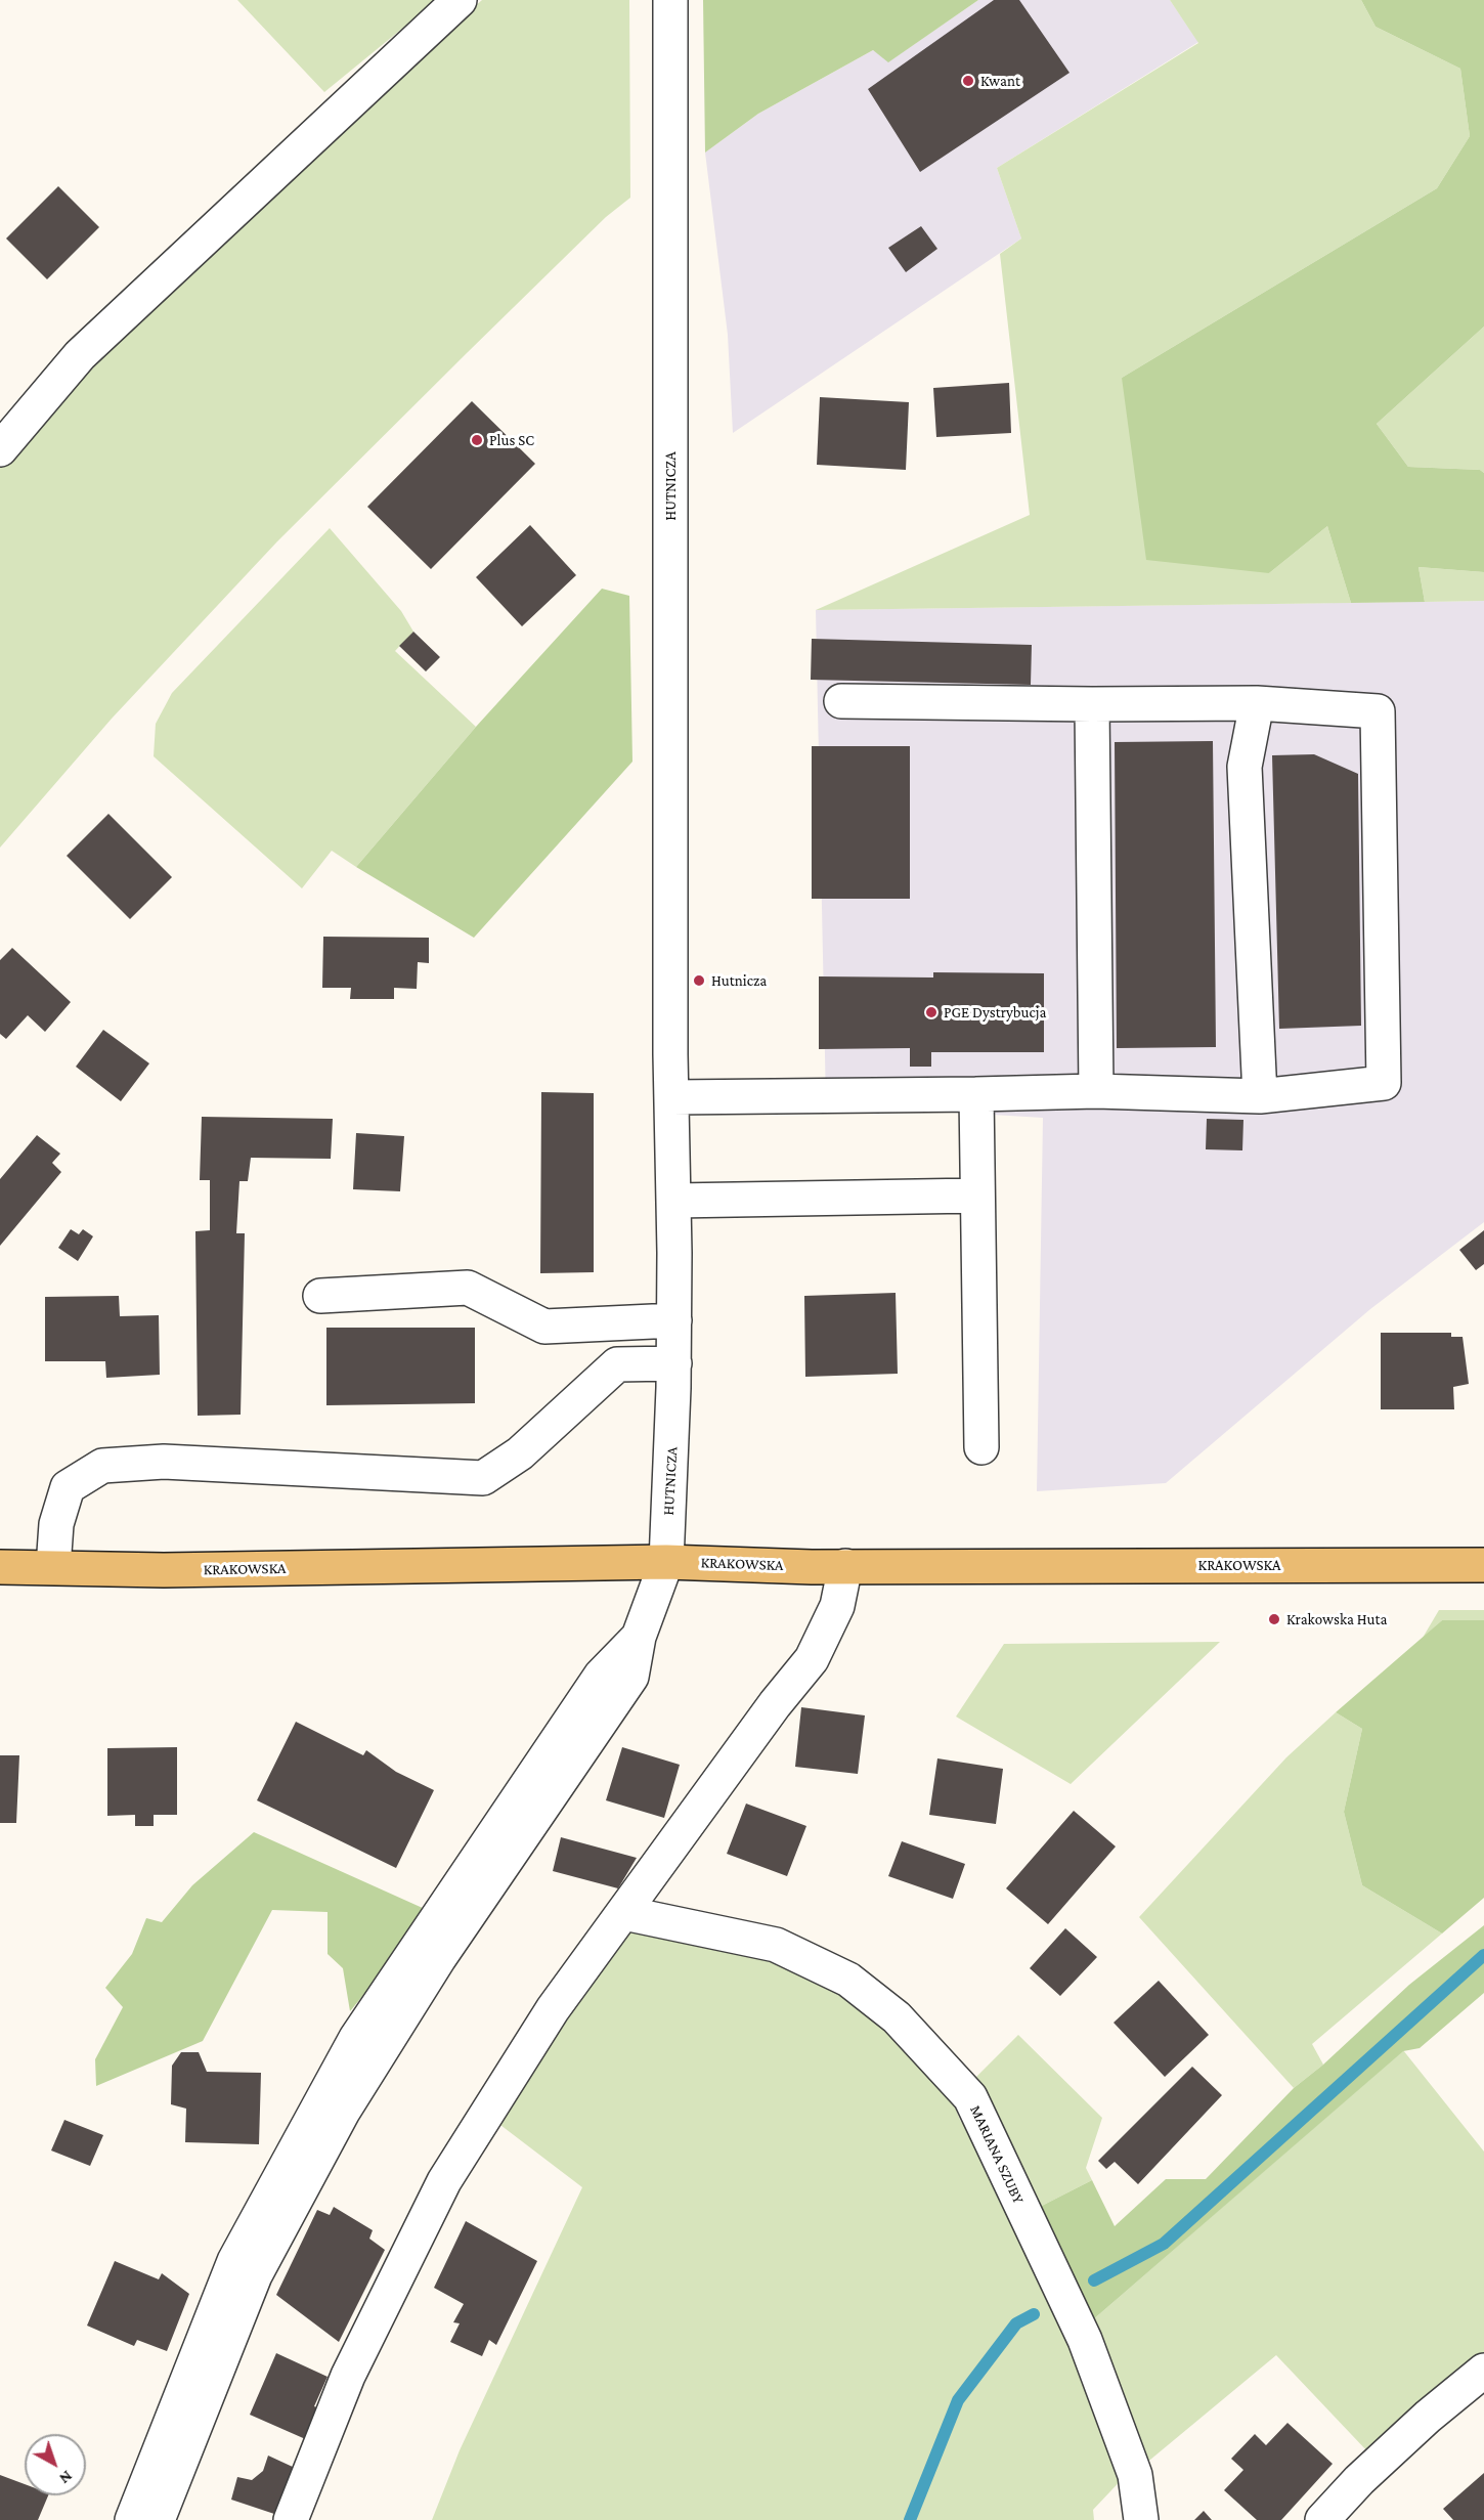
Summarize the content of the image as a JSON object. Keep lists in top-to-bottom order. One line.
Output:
{"streets":{"main road":["KRAKOWSKA"],"street":["HUTNICZA","MARIANA SZUBY"]},"crossings":[["HUTNICZA","KRAKOWSKA"]],"places":["Kwant","Plus SC","Hutnicza","PGE Dystrybucja","Krakowska Huta"],"north":"bottom right"}
